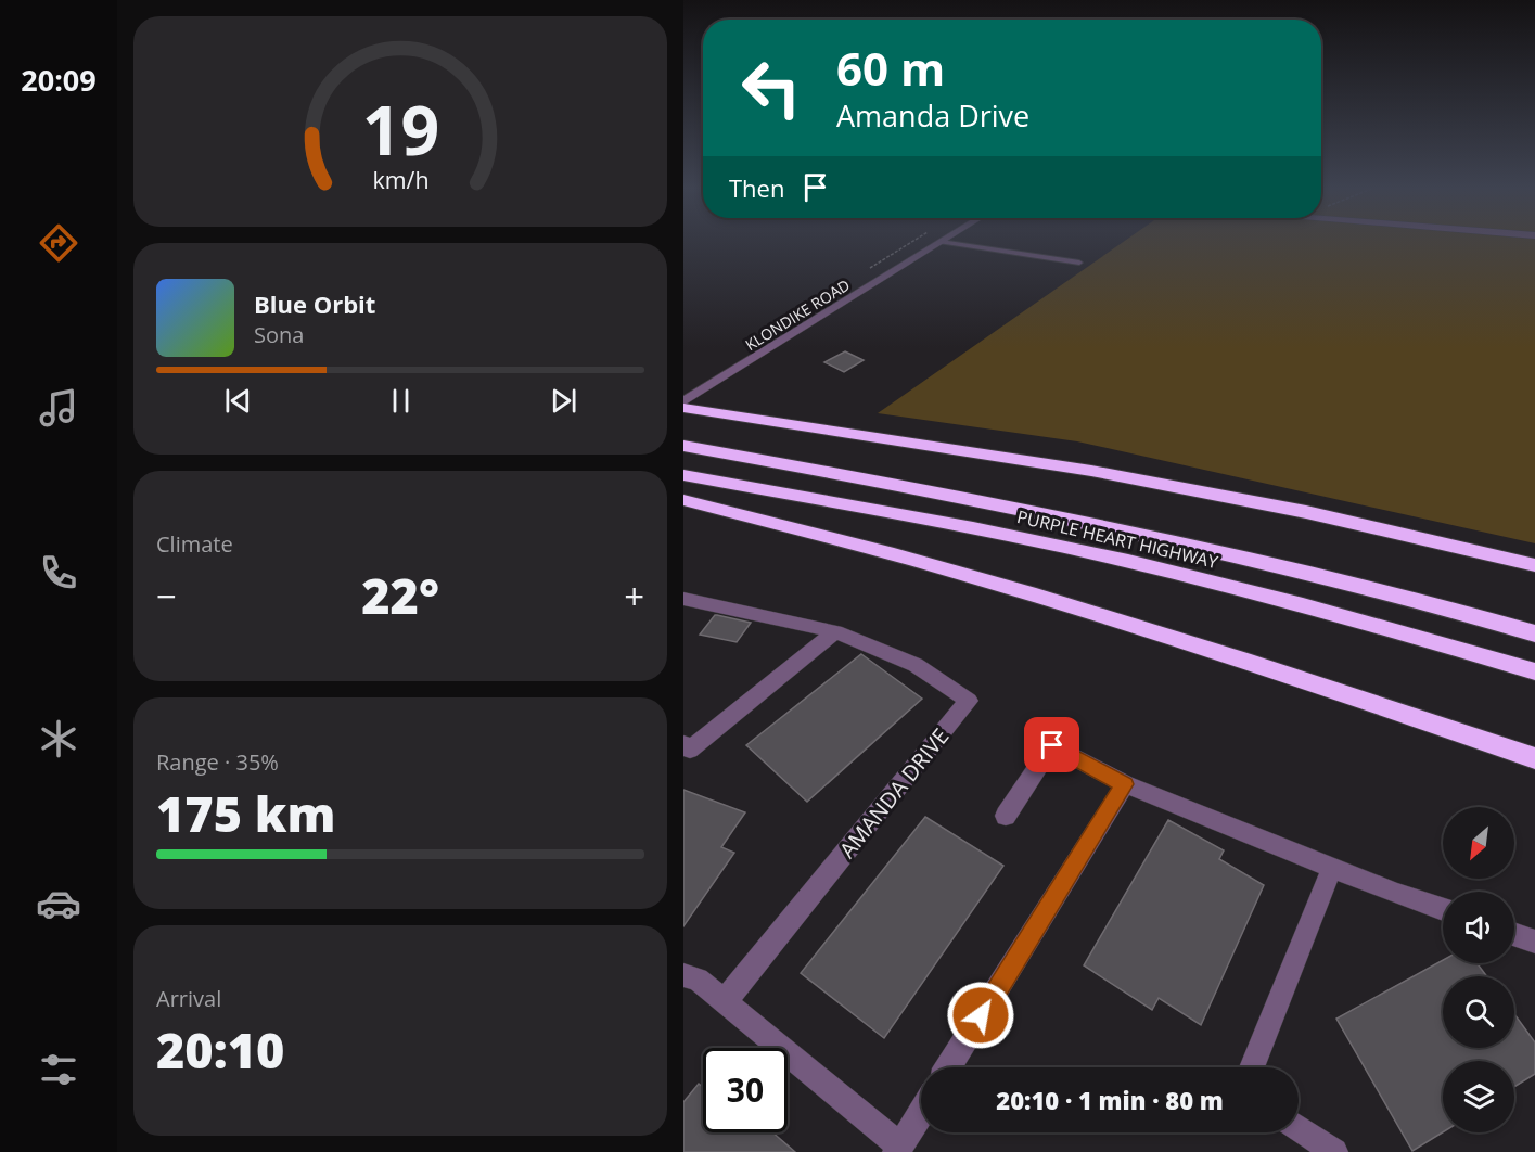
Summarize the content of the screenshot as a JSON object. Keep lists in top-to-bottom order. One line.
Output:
{"streets":{"highway":["PURPLE HEART HIGHWAY"],"street":["KLONDIKE ROAD","AMANDA DRIVE"]},"north":"bottom left","page":{"tabs":"20:09","turn":["60 m","Amanda Drive"],"then":"Then","song":["Blue Orbit","Sona"],"tile":["Climate",["Range · 35%","175 km"],["Arrival","20:10"]],"heat":["−","22°","+"],"limit":"30","trip":"20:10 · 1 min · 80 m","gauge":["19","km/h"]}}
